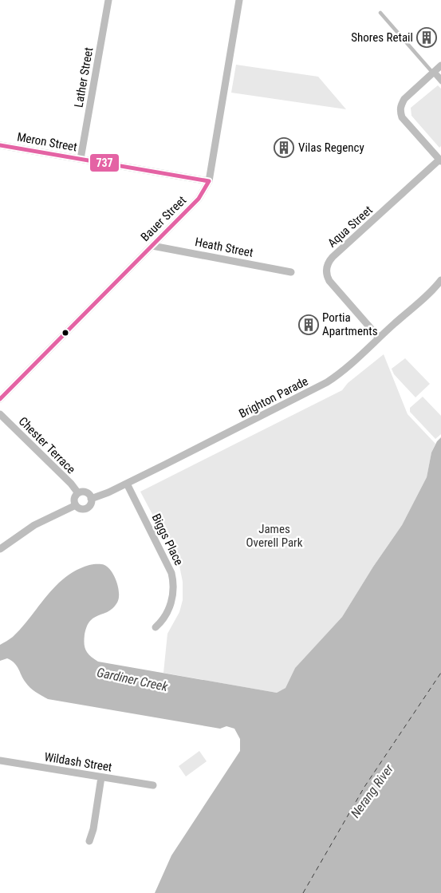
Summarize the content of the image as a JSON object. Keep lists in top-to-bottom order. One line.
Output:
{"streets":{"street":["Lather Street","Meron Street","Bauer Street","Aqua Street","Heath Street","Brighton Parade","Chester Terrace","Biggs Place","Wildash Street"]},"crossings":[["Lather Street","Meron Street"],["Meron Street","Bauer Street"],["Bauer Street","Heath Street"],["Aqua Street","Brighton Parade"],["Brighton Parade","Chester Terrace"],["Brighton Parade","Biggs Place"]],"water":["Gardiner Creek","Nerang River"],"parks":["James Overell Park"],"places":{"building":["Shores Retail","Vilas Regency","Portia Apartments"]},"lines":["transit line 737"]}
